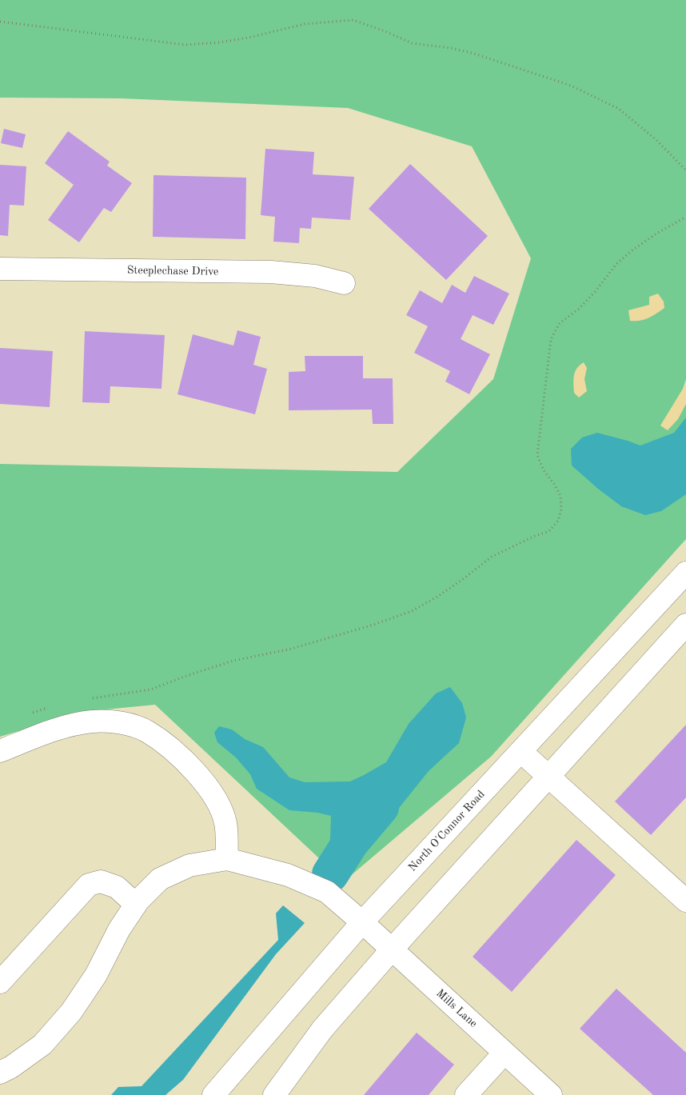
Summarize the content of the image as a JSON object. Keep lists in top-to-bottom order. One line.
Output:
{"streets":{"main road":["Steeplechase Drive","North O'Connor Road","Mills Lane"]},"crossings":[["North O'Connor Road","Mills Lane"]]}
